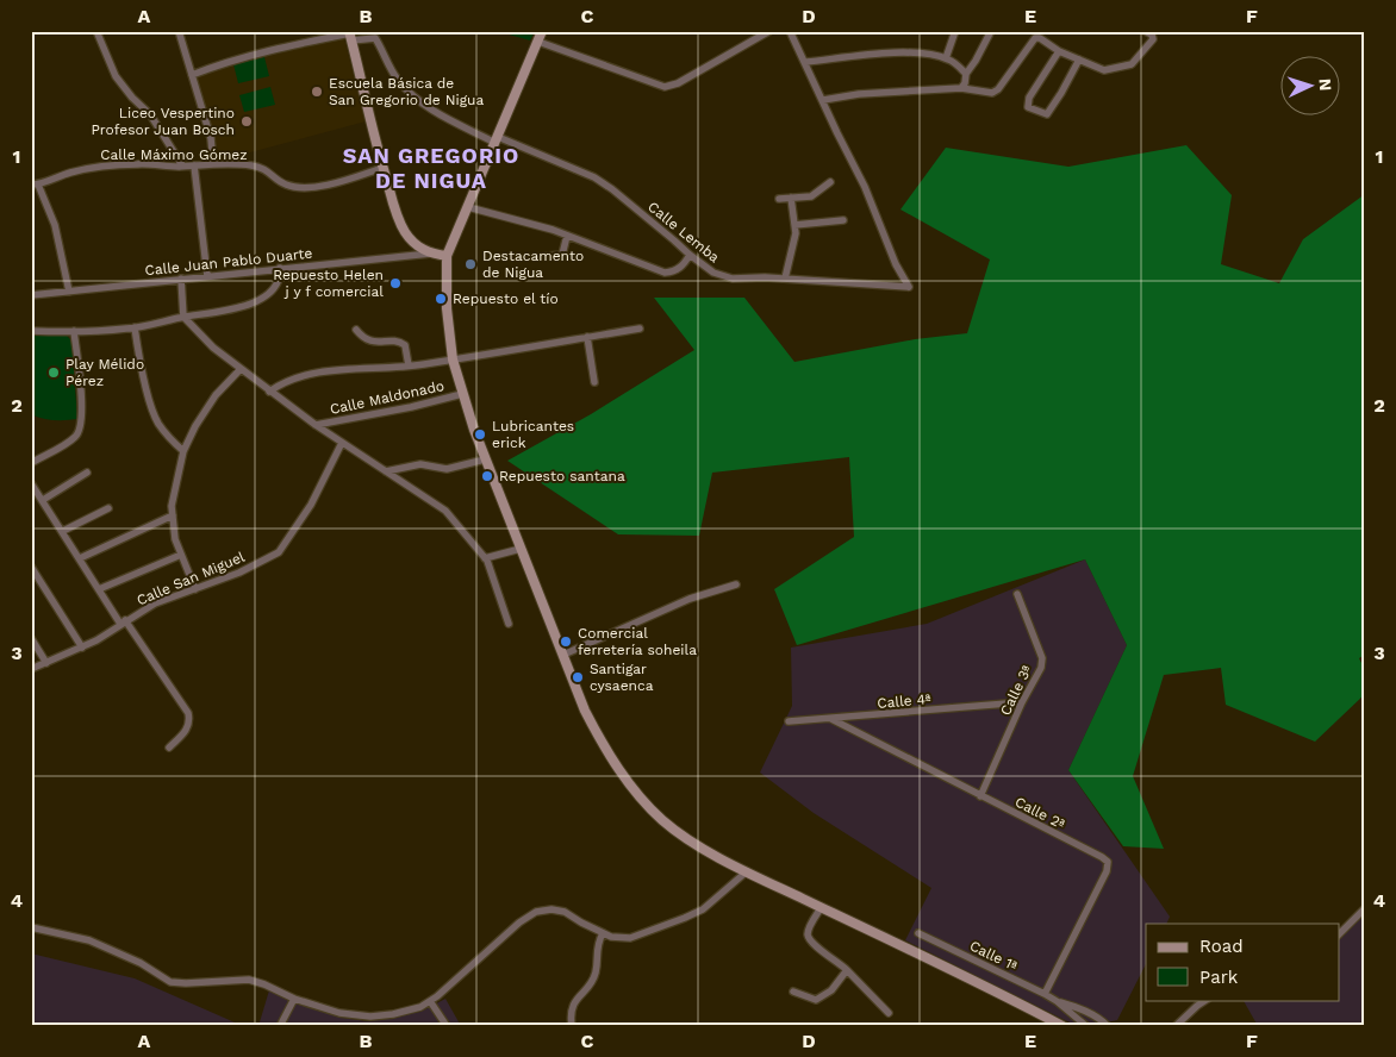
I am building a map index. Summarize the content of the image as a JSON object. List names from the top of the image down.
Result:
{
  "streets": {
    "street": [
      "Calle Máximo Gómez",
      "Calle Lemba",
      "Calle Juan Pablo Duarte",
      "Calle Maldonado",
      "Calle San Miguel",
      "Calle 3ª",
      "Calle 4ª",
      "Calle 2ª",
      "Calle 1ª"
    ]
  },
  "crossings": [
    ["Calle 3ª", "Calle 4ª"],
    ["Calle 3ª", "Calle 2ª"],
    ["Calle 4ª", "Calle 2ª"],
    ["Calle 2ª", "Calle 1ª"]
  ],
  "districts": ["SAN GREGORIO DE NIGUA"],
  "places": [
    "Escuela Básica de San Gregorio de Nigua",
    "Liceo Vespertino Profesor Juan Bosch",
    "Destacamento de Nigua",
    "Repuesto Helen j y f comercial",
    "Repuesto el tío",
    "Play Mélido Pérez",
    "Lubricantes erick",
    "Repuesto santana",
    "Comercial ferretería soheila",
    "Santigar cysaenca"
  ],
  "legend": ["Road", "Park"],
  "north": "right",
  "grid": {
    "columns": [
      "A",
      "B",
      "C",
      "D",
      "E",
      "F"
    ],
    "rows": [
      "1",
      "2",
      "3",
      "4"
    ]
  }
}
